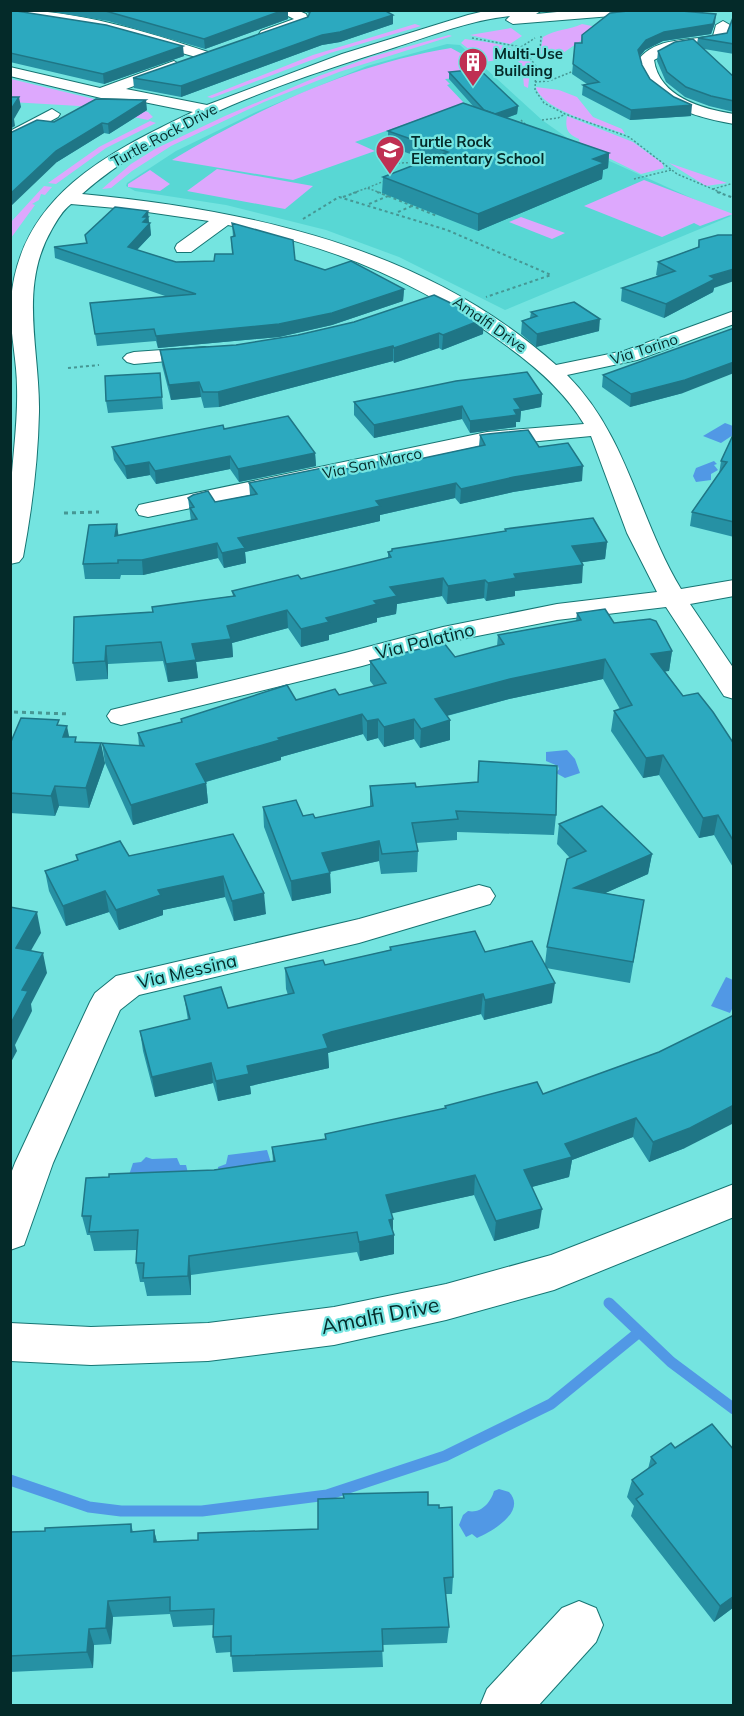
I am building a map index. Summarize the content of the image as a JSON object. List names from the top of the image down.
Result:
{
  "streets": {
    "street": [
      "Turtle Rock Drive",
      "Amalfi Drive",
      "Via Torino",
      "Via San Marco",
      "Via Palatino",
      "Via Messina"
    ]
  },
  "crossings": [
    ["Turtle Rock Drive", "Amalfi Drive"],
    ["Amalfi Drive", "Via Torino"],
    ["Amalfi Drive", "Via San Marco"],
    ["Amalfi Drive", "Via Palatino"]
  ],
  "places": {
    "building": ["Multi-Use Building"],
    "school or university": ["Turtle Rock Elementary School"]
  }
}
